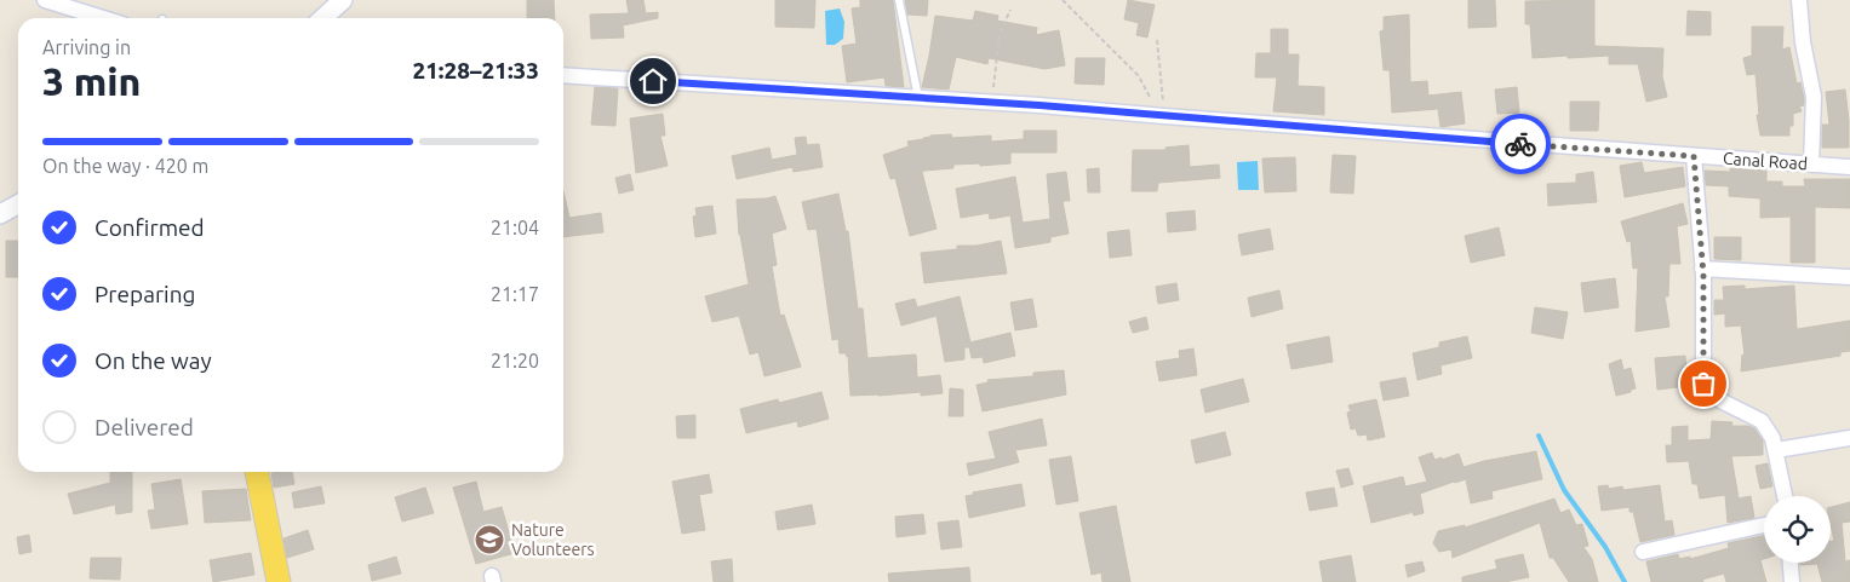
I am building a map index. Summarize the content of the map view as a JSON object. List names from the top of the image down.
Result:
{
  "streets": {
    "street": ["Canal Road"]
  },
  "places": {
    "school or university": ["Nature Volunteers"]
  },
  "page": {
    "heading": ["3 min", "Arriving in", "21:28–21:33"],
    "bar": "On the way · 420 m",
    "list": [
      ["Confirmed", "21:04"],
      ["Preparing", "21:17"],
      ["On the way", "21:20"],
      "Delivered"
    ]
  }
}
